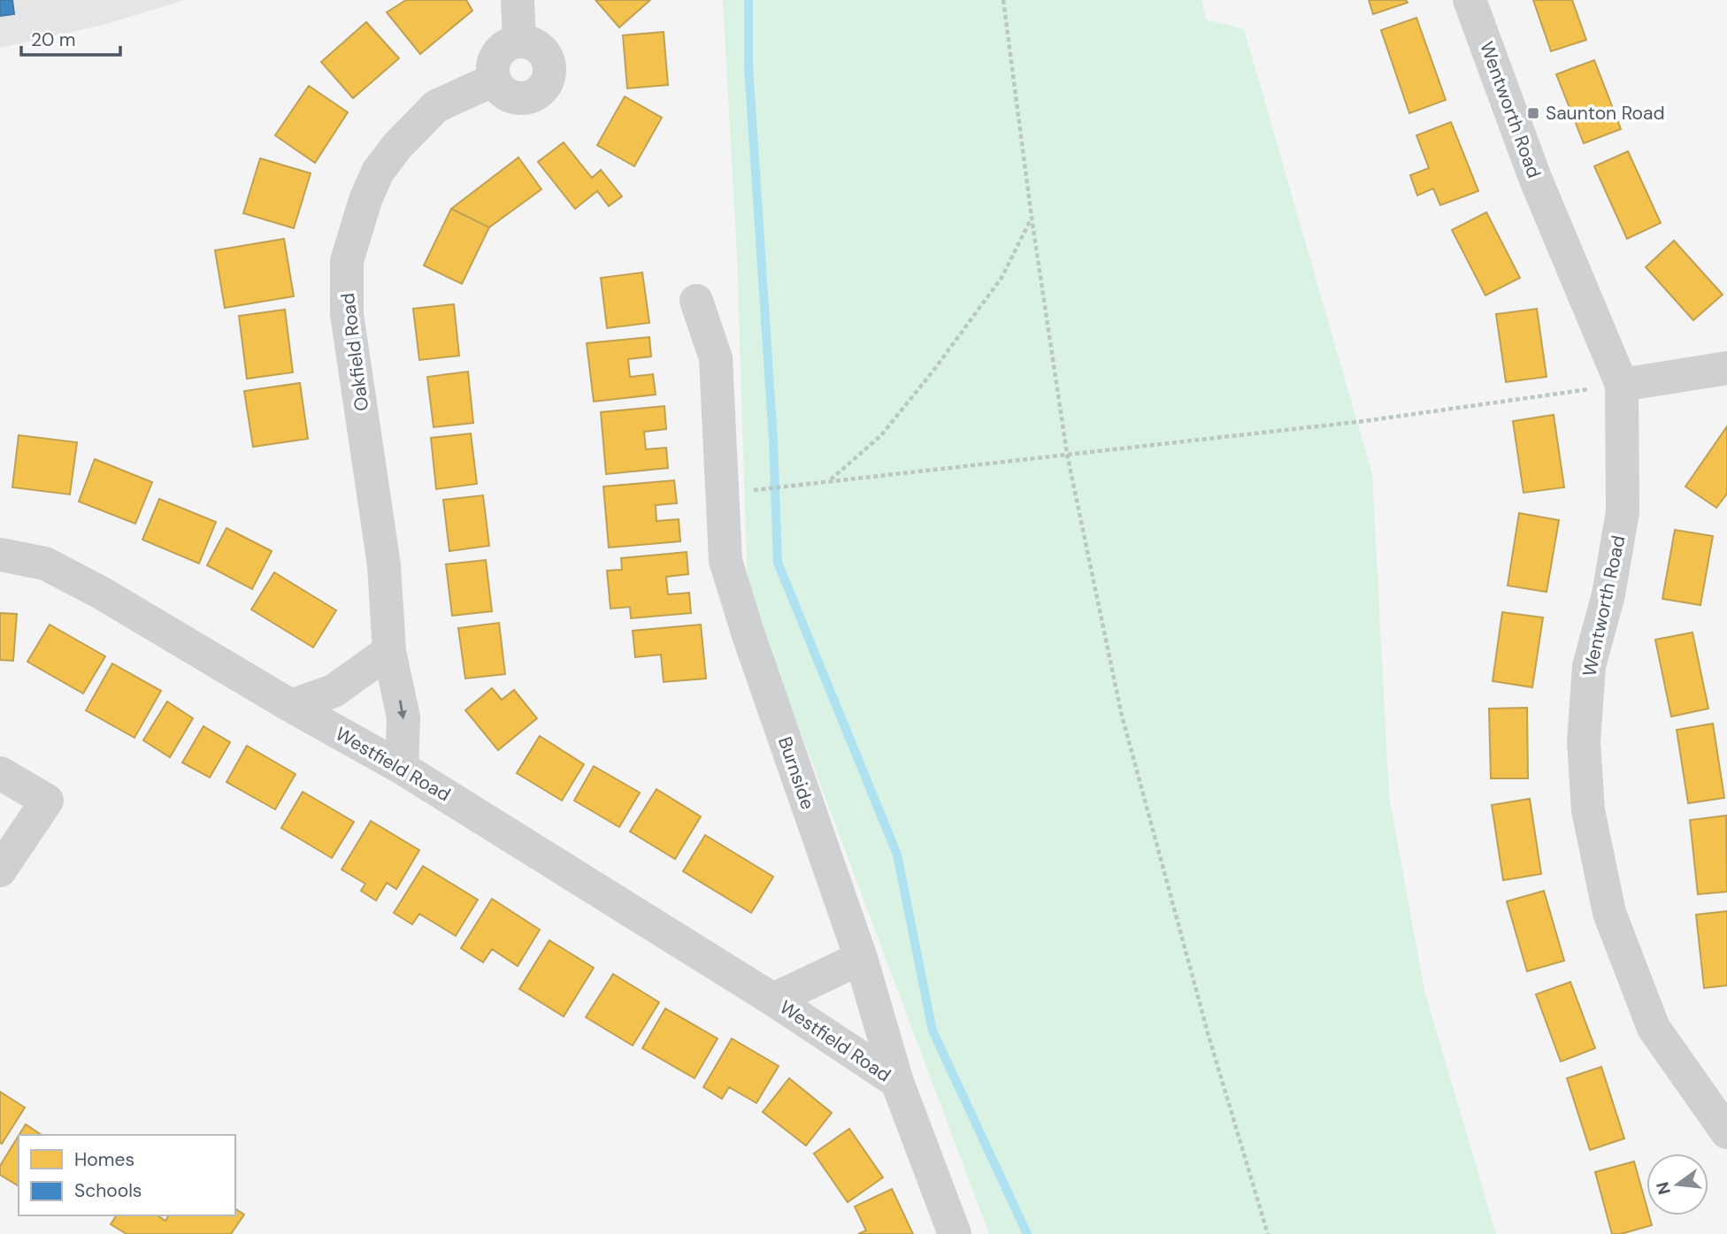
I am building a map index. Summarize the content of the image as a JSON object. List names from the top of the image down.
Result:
{
  "streets": {
    "street": [
      "Wentworth Road",
      "Oakfield Road",
      "Westfield Road",
      "Burnside"
    ]
  },
  "crossings": [
    ["Oakfield Road", "Westfield Road"],
    ["Westfield Road", "Burnside"]
  ],
  "places": {
    "transit": ["Saunton Road"]
  },
  "legend": ["Homes", "Schools"],
  "scale_bar": "20 m",
  "north": "left"
}
